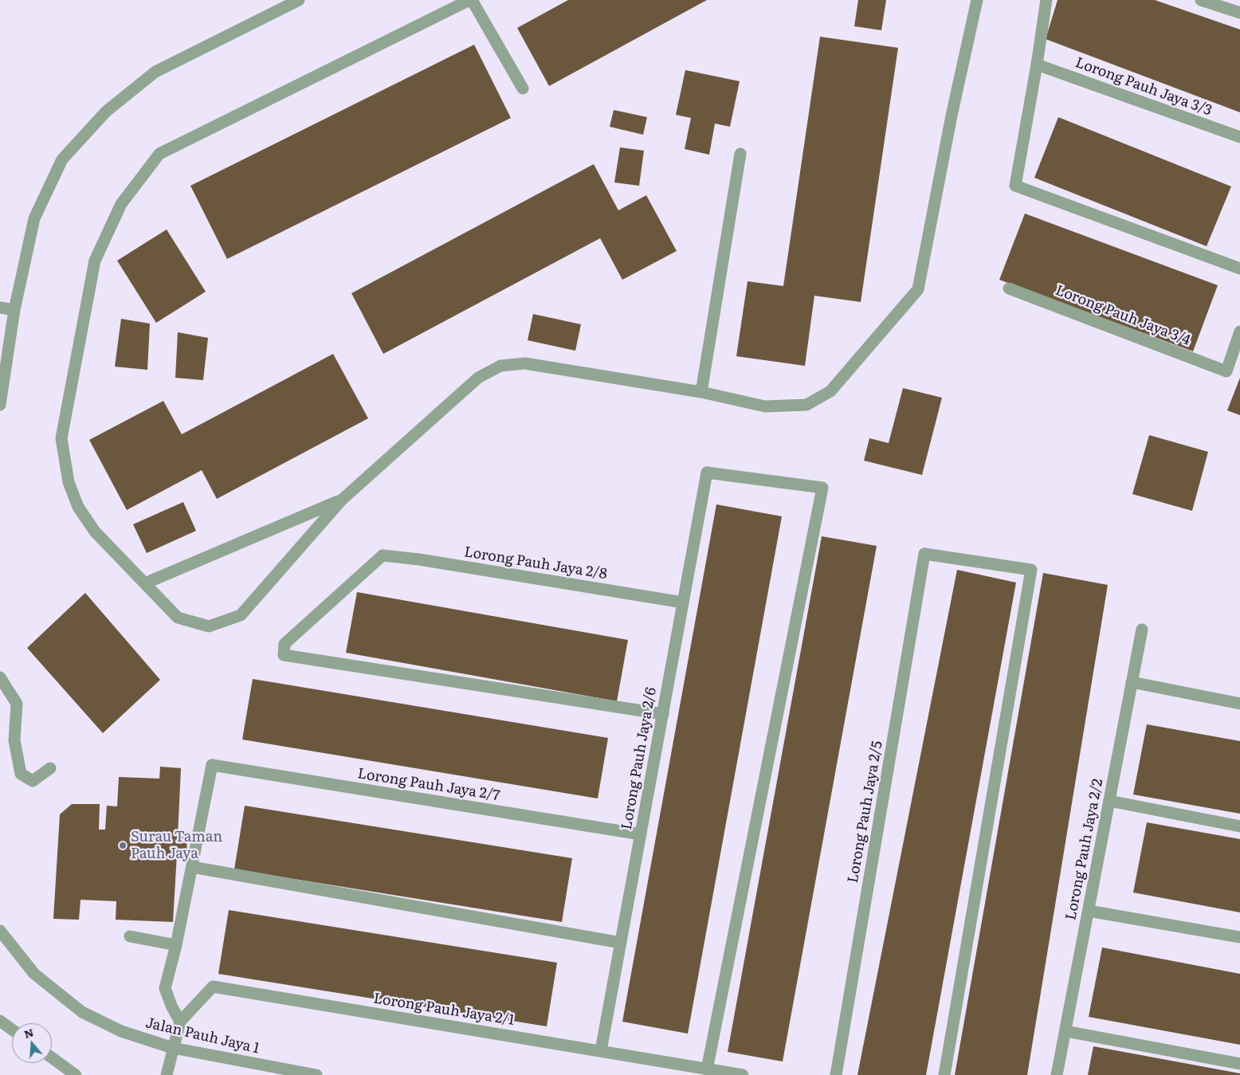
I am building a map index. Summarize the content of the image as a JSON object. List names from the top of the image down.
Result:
{
  "streets": {
    "street": [
      "Lorong Pauh Jaya 3/3",
      "Lorong Pauh Jaya 3/4",
      "Lorong Pauh Jaya 2/8",
      "Lorong Pauh Jaya 2/6",
      "Lorong Pauh Jaya 2/7",
      "Lorong Pauh Jaya 2/5",
      "Lorong Pauh Jaya 2/2",
      "Lorong Pauh Jaya 2/1",
      "Jalan Pauh Jaya 1"
    ]
  },
  "crossings": [
    ["Lorong Pauh Jaya 2/8", "Lorong Pauh Jaya 2/6"],
    ["Lorong Pauh Jaya 2/6", "Lorong Pauh Jaya 2/7"],
    ["Lorong Pauh Jaya 2/6", "Lorong Pauh Jaya 2/1"],
    ["Lorong Pauh Jaya 2/1", "Jalan Pauh Jaya 1"]
  ],
  "places": ["Surau Taman Pauh Jaya"],
  "north": "top"
}
